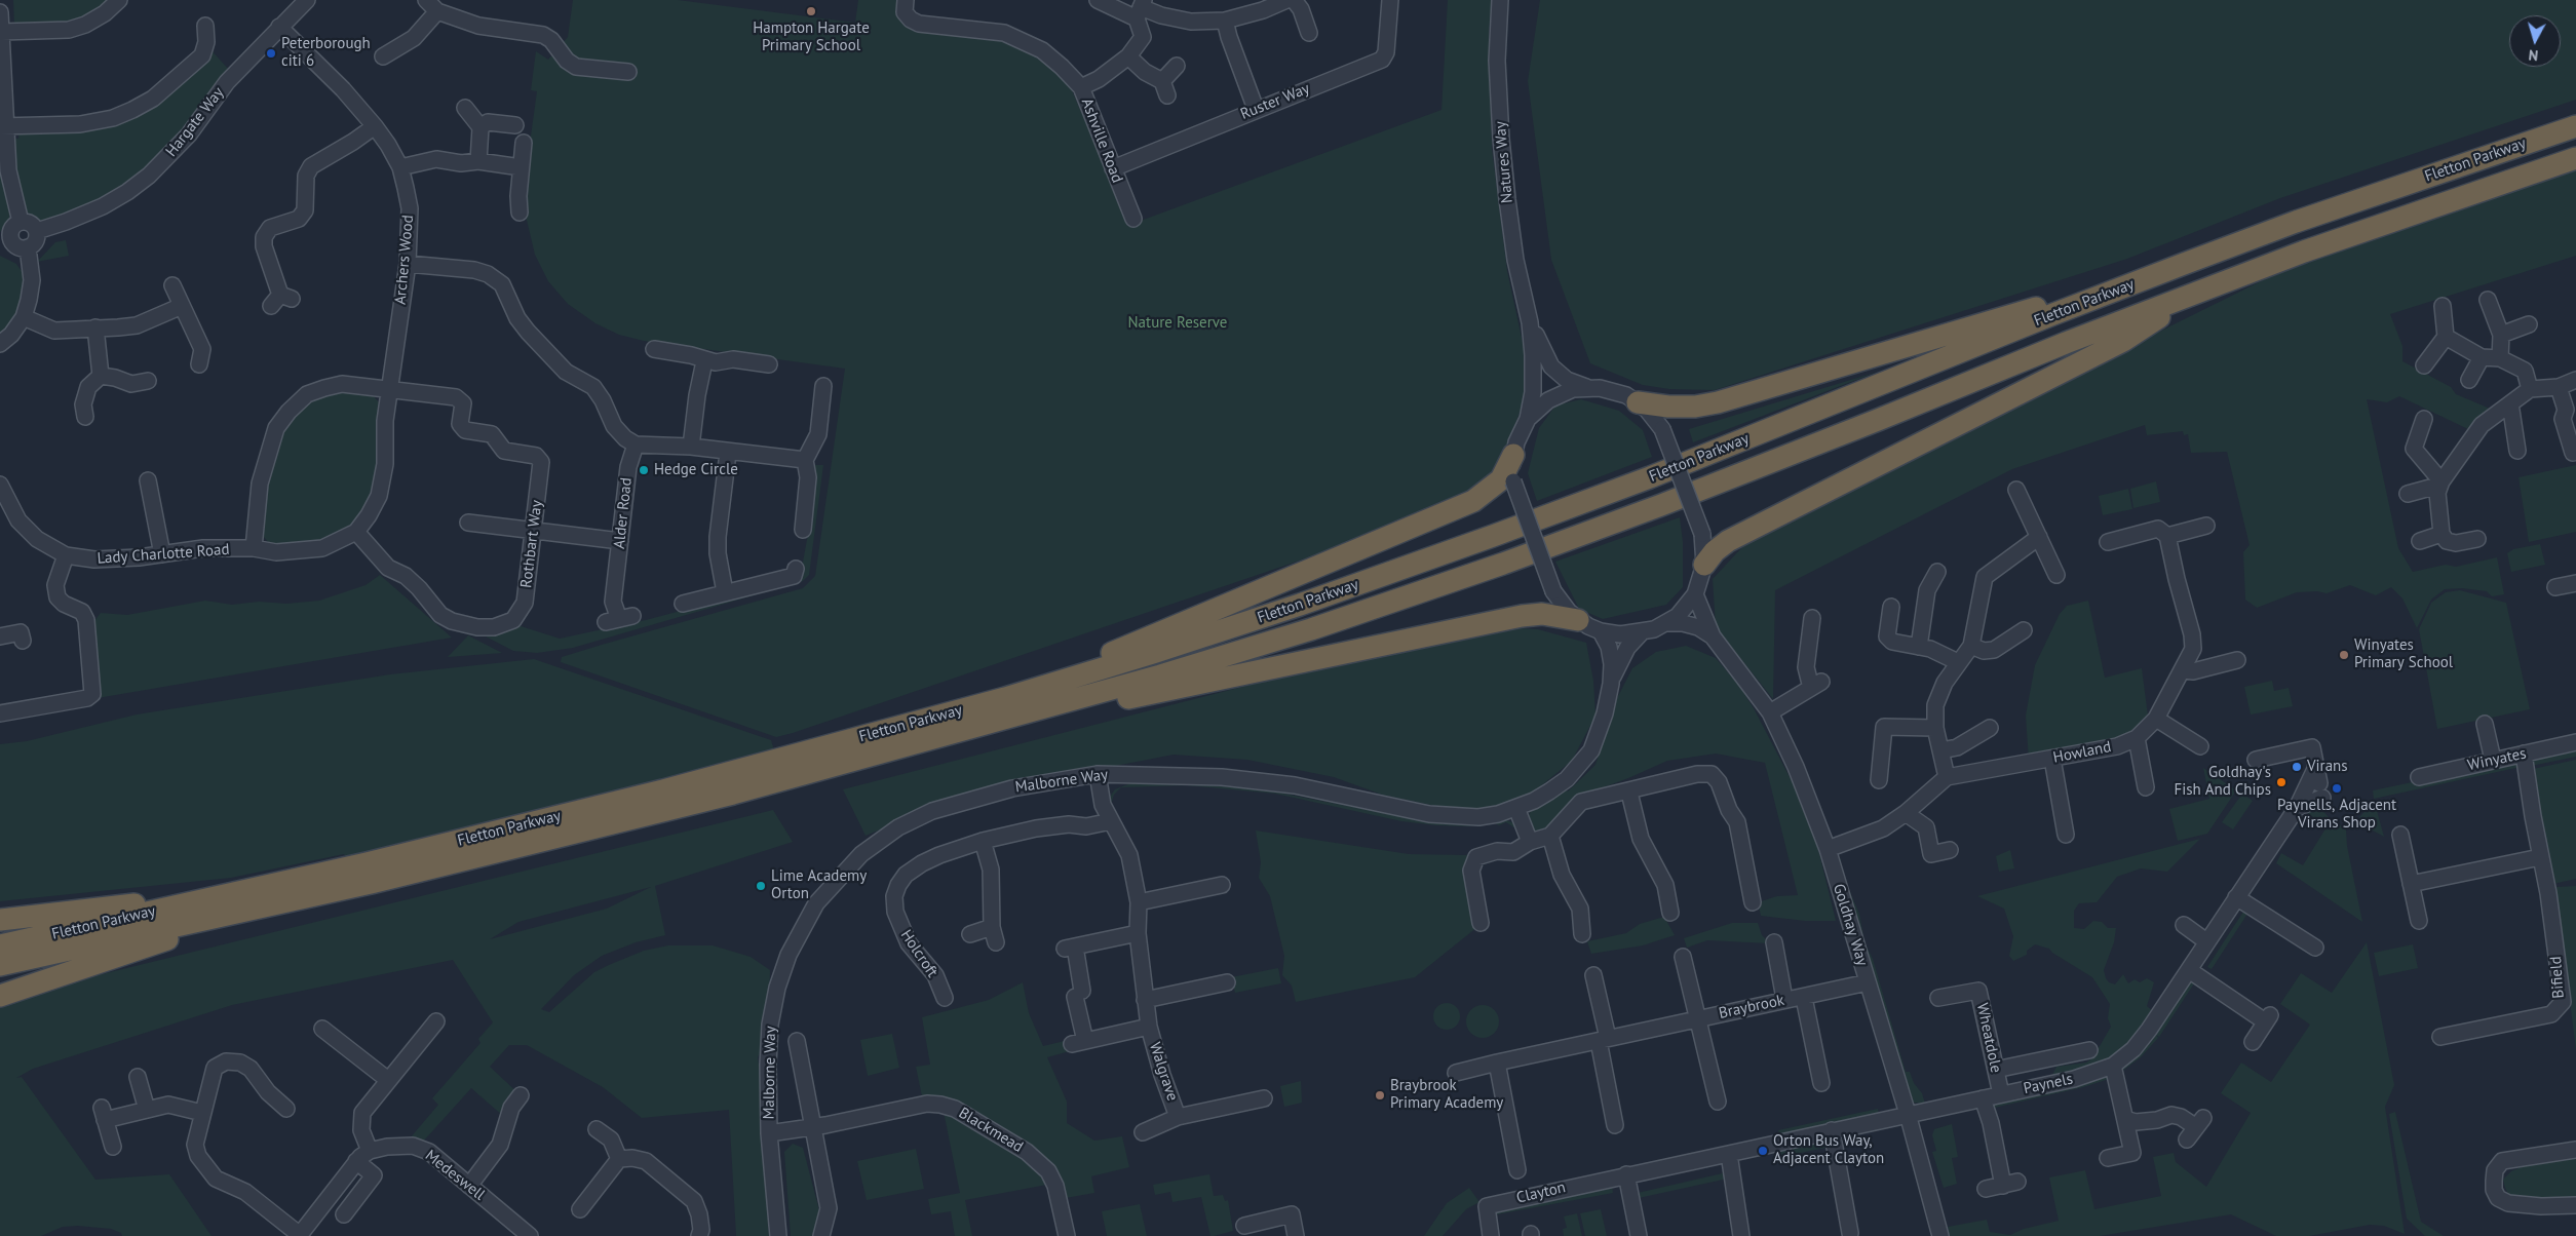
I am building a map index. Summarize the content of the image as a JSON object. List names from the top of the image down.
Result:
{
  "streets": {
    "highway": ["Fletton Parkway"],
    "street": [
      "Ruster Way",
      "Hargate Way",
      "Ashville Road",
      "Natures Way",
      "Archers Wood",
      "Alder Road",
      "Rothbart Way",
      "Lady Charlotte Road",
      "Howland",
      "Winyates",
      "Malborne Way",
      "Goldhay Way",
      "Holcroft",
      "Bifield",
      "Braybrook",
      "Wheatdole",
      "Walgrave",
      "Paynels",
      "Blackmead",
      "Medeswell",
      "Clayton"
    ]
  },
  "crossings": [
    ["Ruster Way", "Ashville Road"],
    ["Hargate Way", "Archers Wood"],
    ["Archers Wood", "Rothbart Way"],
    ["Archers Wood", "Lady Charlotte Road"],
    ["Rothbart Way", "Lady Charlotte Road"],
    ["Winyates", "Bifield"],
    ["Malborne Way", "Walgrave"],
    ["Malborne Way", "Blackmead"],
    ["Goldhay Way", "Braybrook"],
    ["Goldhay Way", "Paynels"],
    ["Goldhay Way", "Clayton"],
    ["Holcroft", "Walgrave"],
    ["Wheatdole", "Paynels"],
    ["Paynels", "Clayton"]
  ],
  "parks": ["Nature Reserve"],
  "places": [
    "Hampton Hargate Primary School",
    "Peterborough citi 6",
    "Hedge Circle",
    "Winyates Primary School",
    "Virans",
    "Goldhay's Fish And Chips",
    "Paynells, Adjacent Virans Shop",
    "Lime Academy Orton",
    "Braybrook Primary Academy",
    "Orton Bus Way, Adjacent Clayton"
  ],
  "north": "bottom"
}
